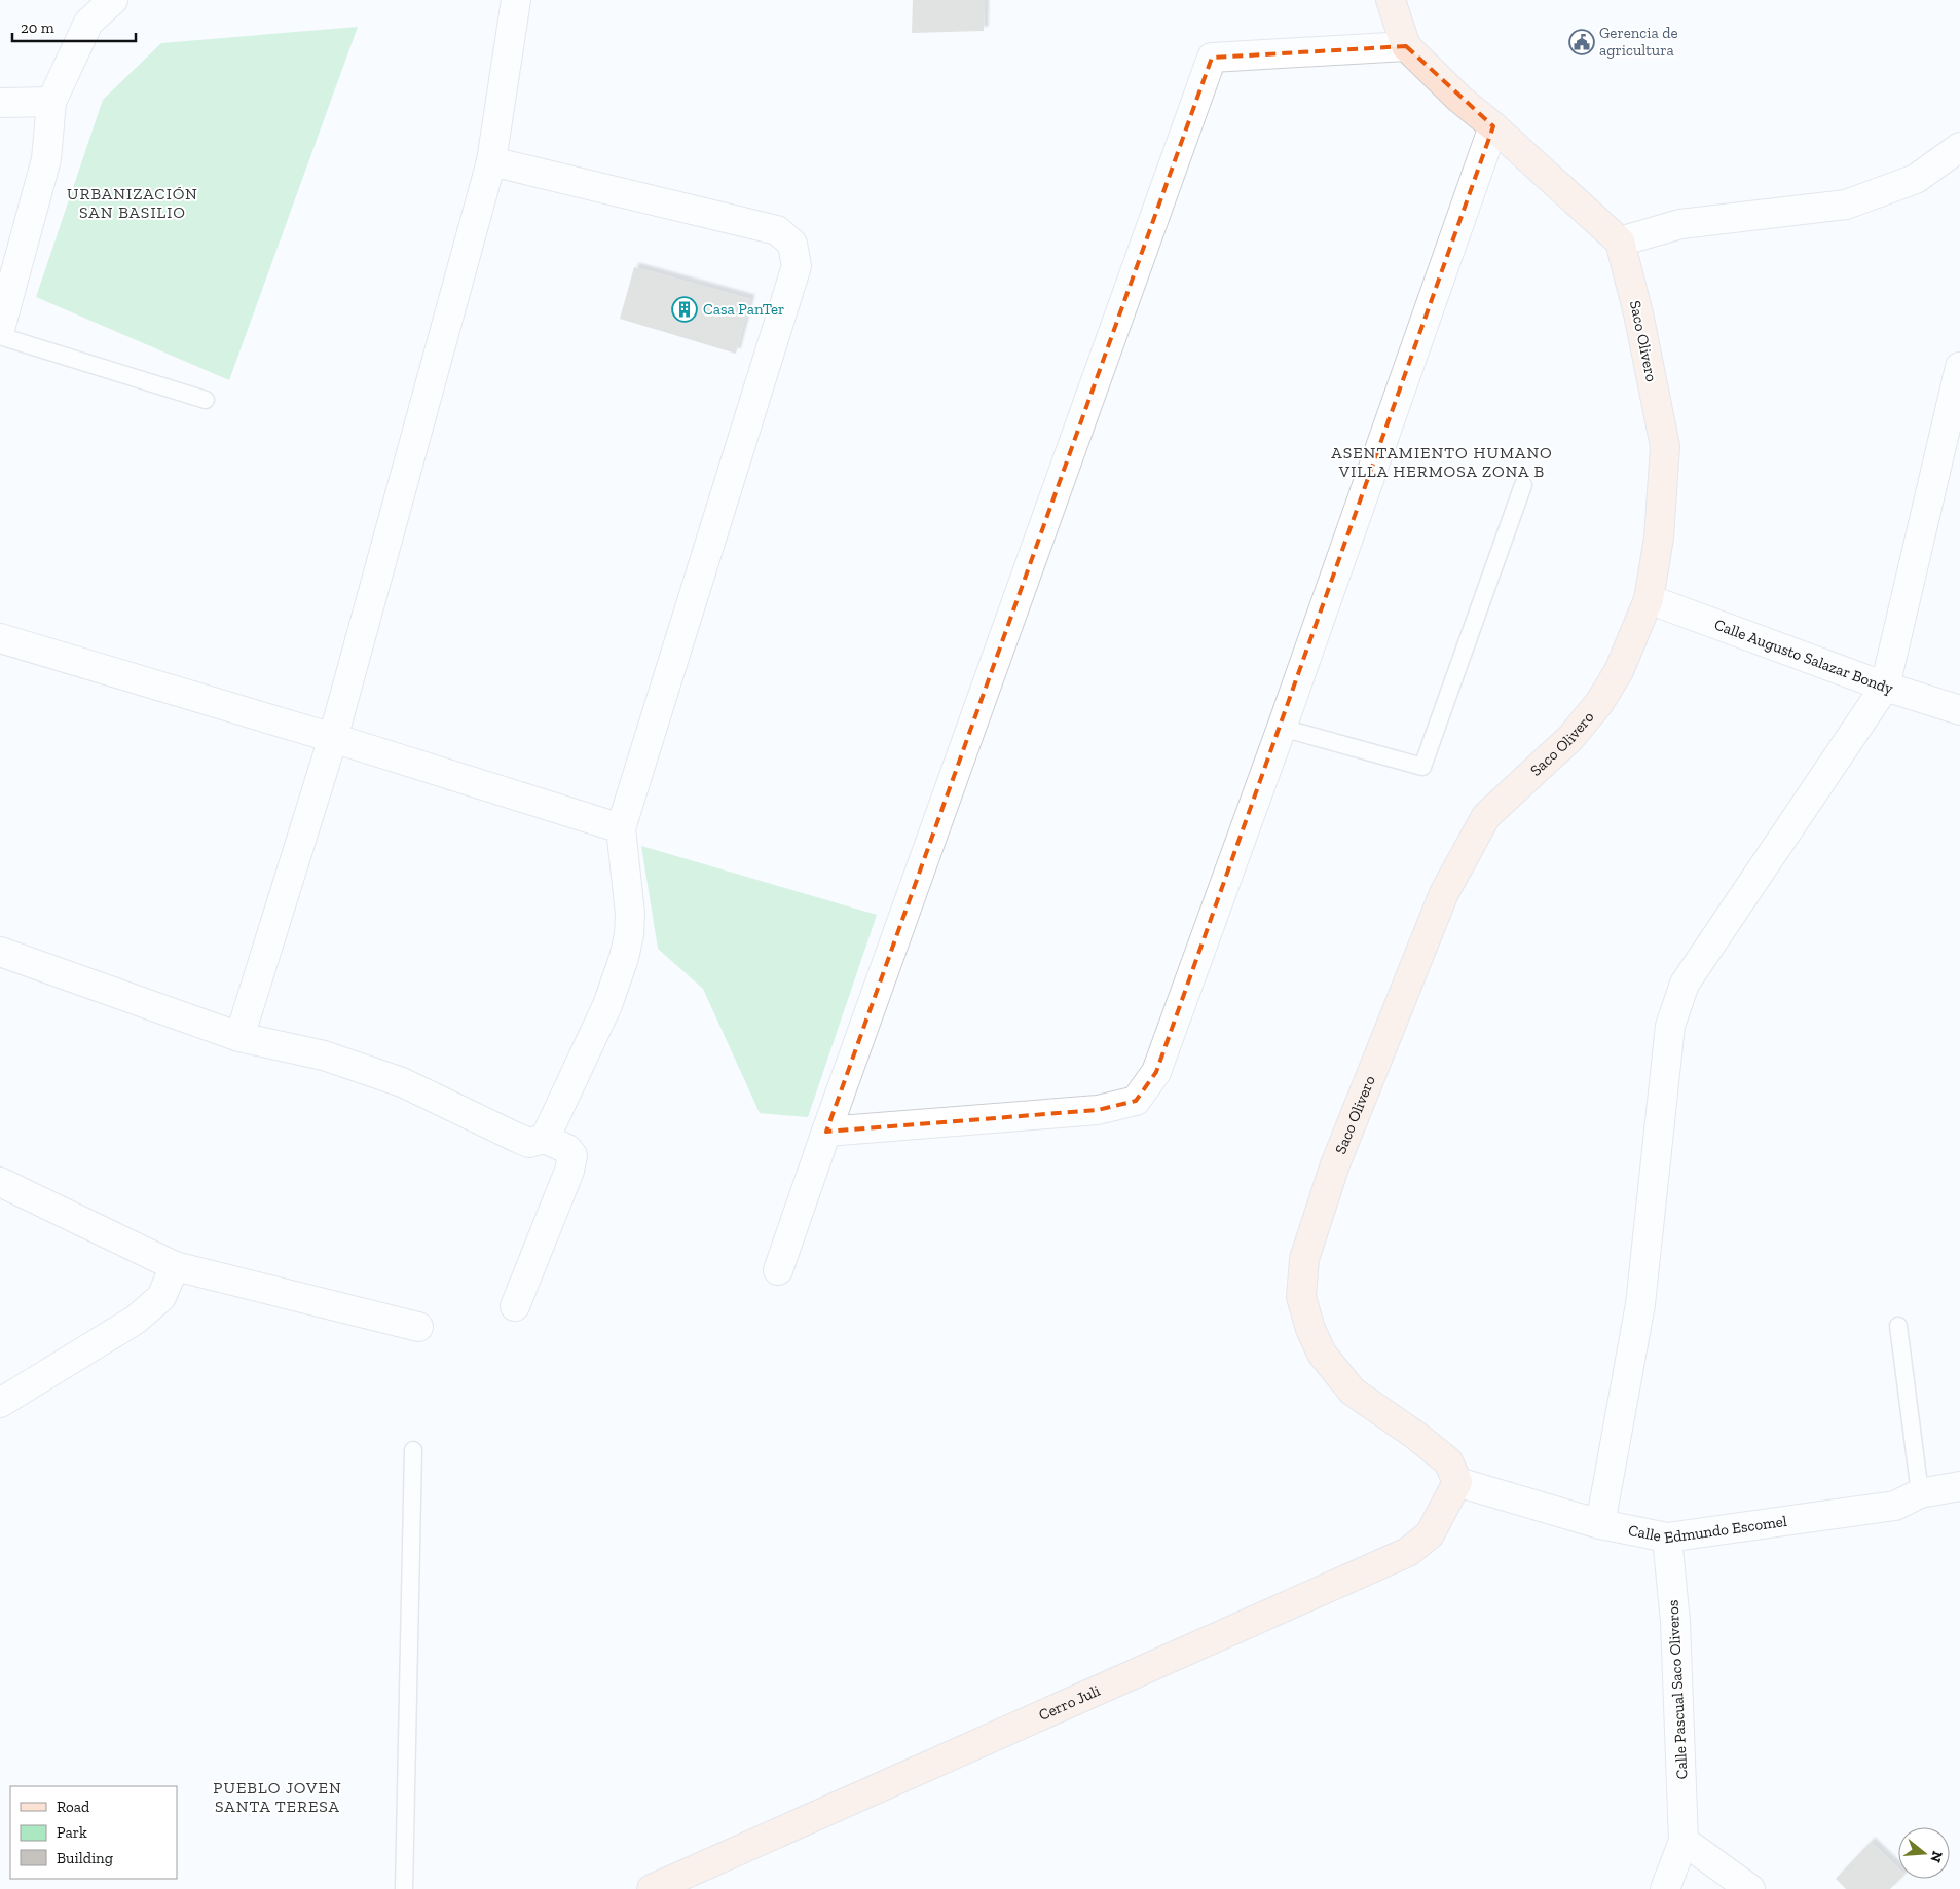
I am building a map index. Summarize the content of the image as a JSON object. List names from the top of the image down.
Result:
{
  "streets": {
    "street": [
      "Saco Olivero",
      "Calle Augusto Salazar Bondy",
      "Calle Edmundo Escomel",
      "Calle Pascual Saco Oliveros",
      "Cerro Juli"
    ]
  },
  "crossings": [
    ["Saco Olivero", "Calle Augusto Salazar Bondy"],
    ["Saco Olivero", "Calle Edmundo Escomel"],
    ["Saco Olivero", "Cerro Juli"],
    ["Calle Edmundo Escomel", "Calle Pascual Saco Oliveros"],
    ["Calle Edmundo Escomel", "Cerro Juli"]
  ],
  "districts": ["URBANIZACIÓN SAN BASILIO", "ASENTAMIENTO HUMANO VILLA HERMOSA ZONA B", "PUEBLO JOVEN SANTA TERESA"],
  "places": {
    "public building": ["Gerencia de agricultura"],
    "building": ["Casa PanTer"]
  },
  "legend": ["Road", "Park", "Building"],
  "scale_bar": "20 m",
  "north": "right"
}
